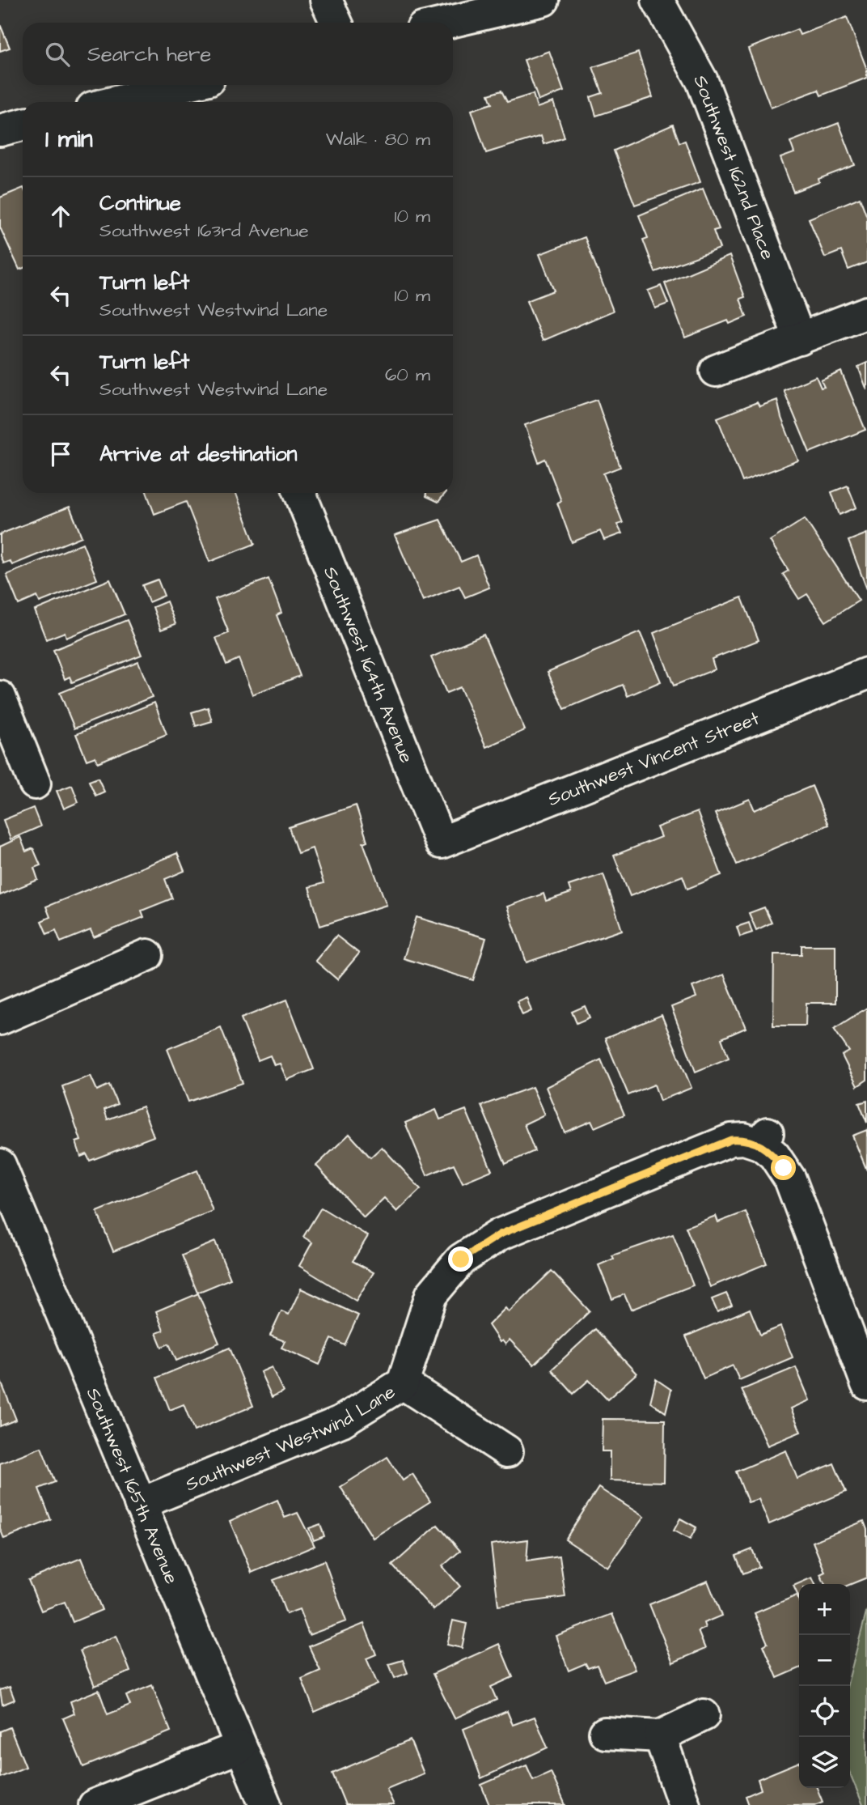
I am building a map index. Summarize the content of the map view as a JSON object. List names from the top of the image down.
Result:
{
  "streets": {
    "street": [
      "Southwest 162nd Place",
      "Southwest 164th Avenue",
      "Southwest Vincent Street",
      "Southwest Westwind Lane",
      "Southwest 165th Avenue"
    ]
  },
  "crossings": [
    ["Southwest 164th Avenue", "Southwest Vincent Street"],
    ["Southwest Westwind Lane", "Southwest 165th Avenue"]
  ],
  "page": {
    "search": "Search here",
    "heading": ["1 min", "Walk · 80 m"],
    "list": [
      ["Continue", "Southwest 163rd Avenue", "10 m"],
      ["Turn left", "Southwest Westwind Lane", "10 m"],
      ["Turn left", "Southwest Westwind Lane", "60 m"],
      "Arrive at destination"
    ],
    "map_buttons": ["+", "−"]
  }
}
